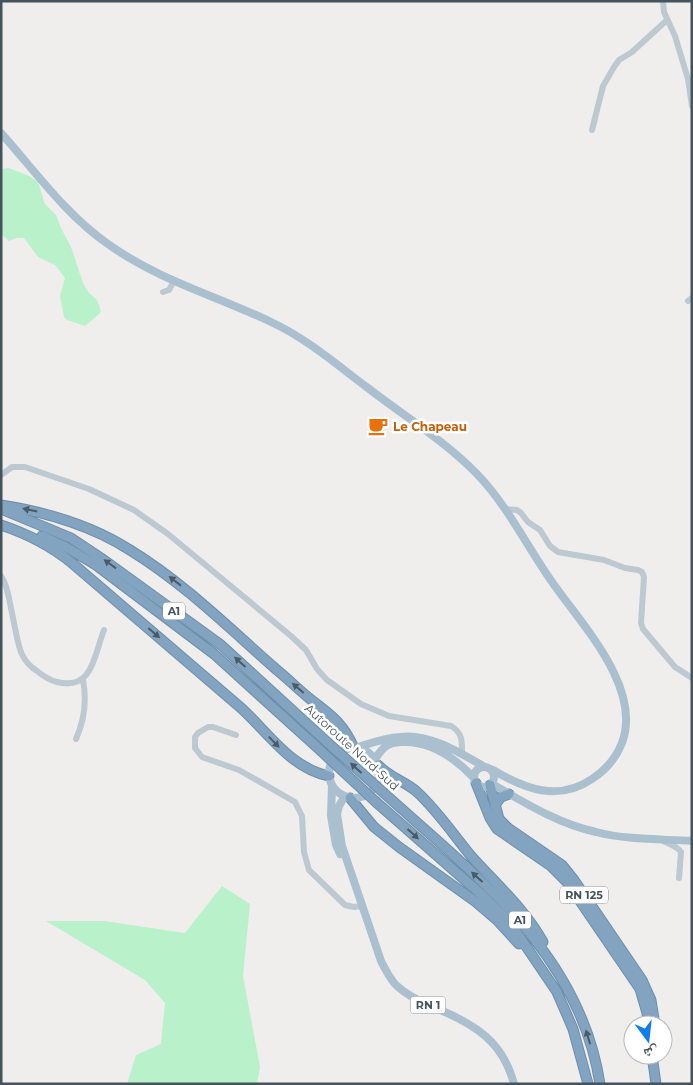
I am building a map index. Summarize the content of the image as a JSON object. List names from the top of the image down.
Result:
{
  "streets": {
    "highway": ["A1", "Autoroute Nord-Sud", "RN 125"],
    "main road": ["RN 1"]
  },
  "places": {
    "cafe": ["Le Chapeau"]
  },
  "north": "bottom"
}
